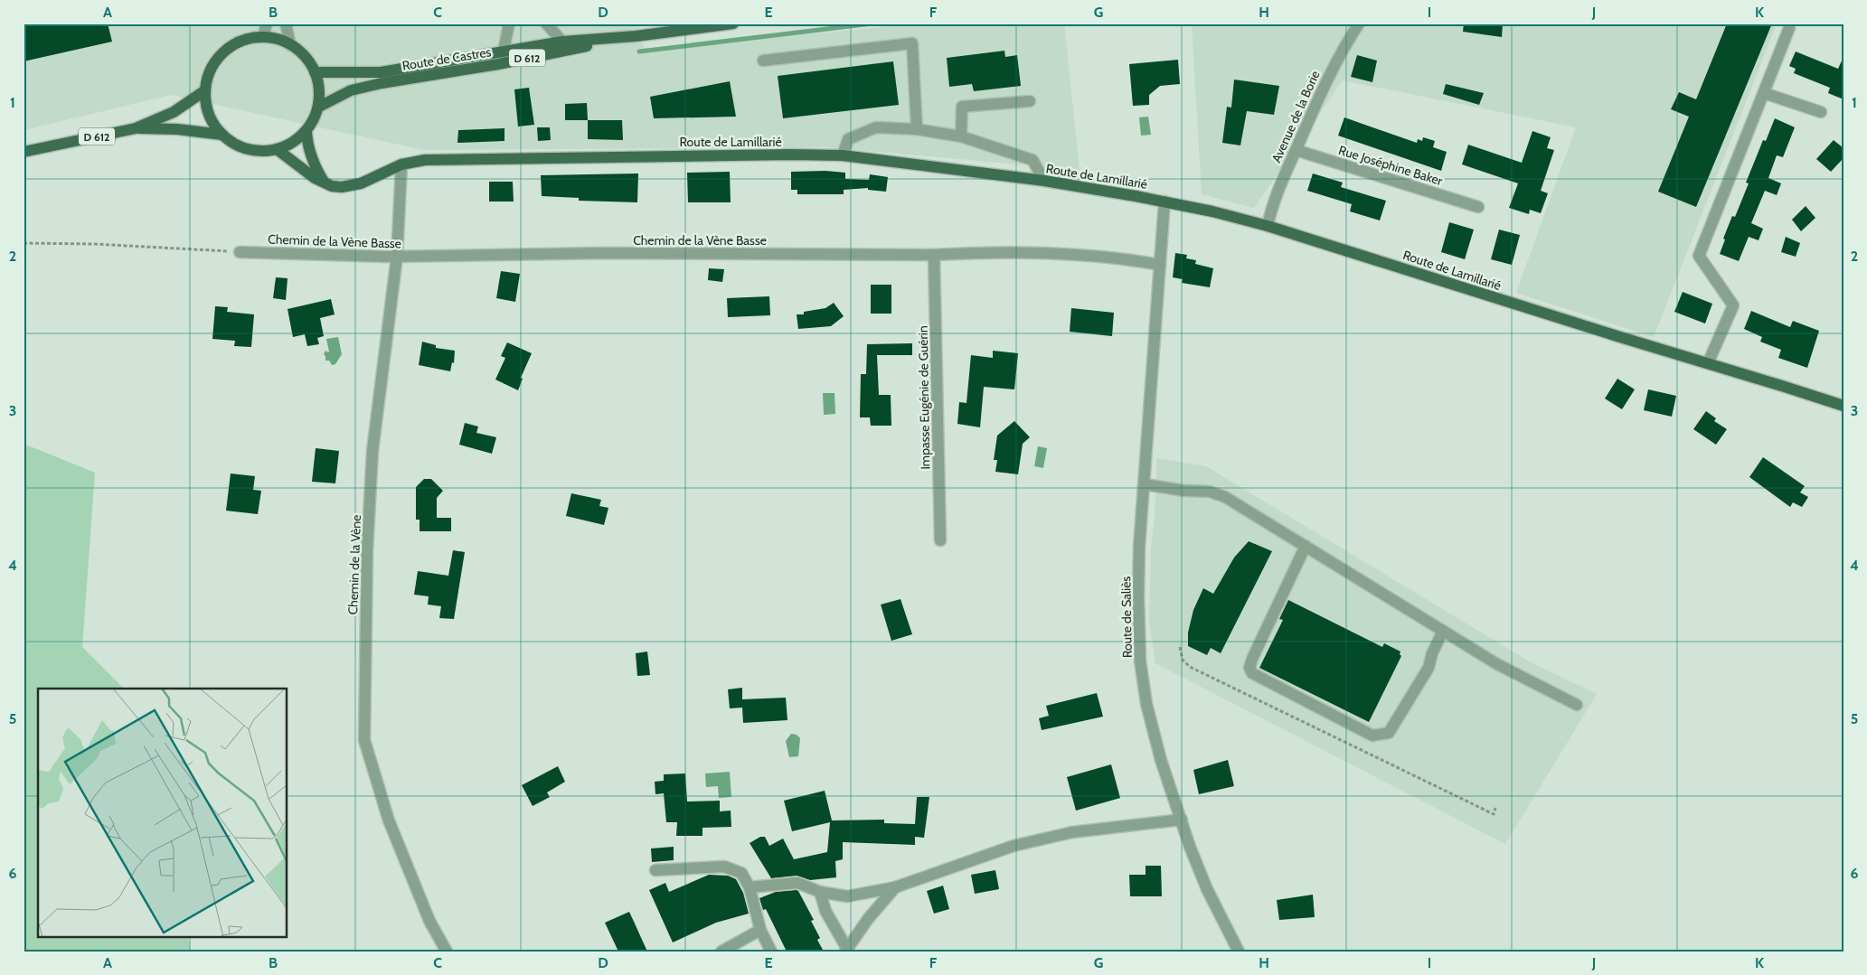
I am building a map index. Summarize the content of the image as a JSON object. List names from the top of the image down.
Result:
{
  "streets": {
    "main road": ["D 612", "Route de Castres", "Route de Lamillarié"],
    "street": [
      "Avenue de la Borie",
      "Rue Joséphine Baker",
      "Chemin de la Vène Basse",
      "Impasse Eugénie de Guérin",
      "Chemin de la Vène",
      "Route de Saliès"
    ]
  },
  "crossings": [
    ["D 612", "Route de Castres"],
    ["D 612", "Route de Lamillarié"],
    ["Route de Castres", "Route de Lamillarié"],
    ["Avenue de la Borie", "Route de Lamillarié"],
    ["Avenue de la Borie", "Rue Joséphine Baker"],
    ["Route de Lamillarié", "Chemin de la Vène"],
    ["Route de Lamillarié", "Route de Saliès"],
    ["Chemin de la Vène Basse", "Impasse Eugénie de Guérin"],
    ["Chemin de la Vène Basse", "Chemin de la Vène"],
    ["Chemin de la Vène Basse", "Route de Saliès"]
  ],
  "grid": {
    "columns": [
      "A",
      "B",
      "C",
      "D",
      "E",
      "F",
      "G",
      "H",
      "I",
      "J",
      "K"
    ],
    "rows": [
      "1",
      "2",
      "3",
      "4",
      "5",
      "6"
    ]
  }
}
